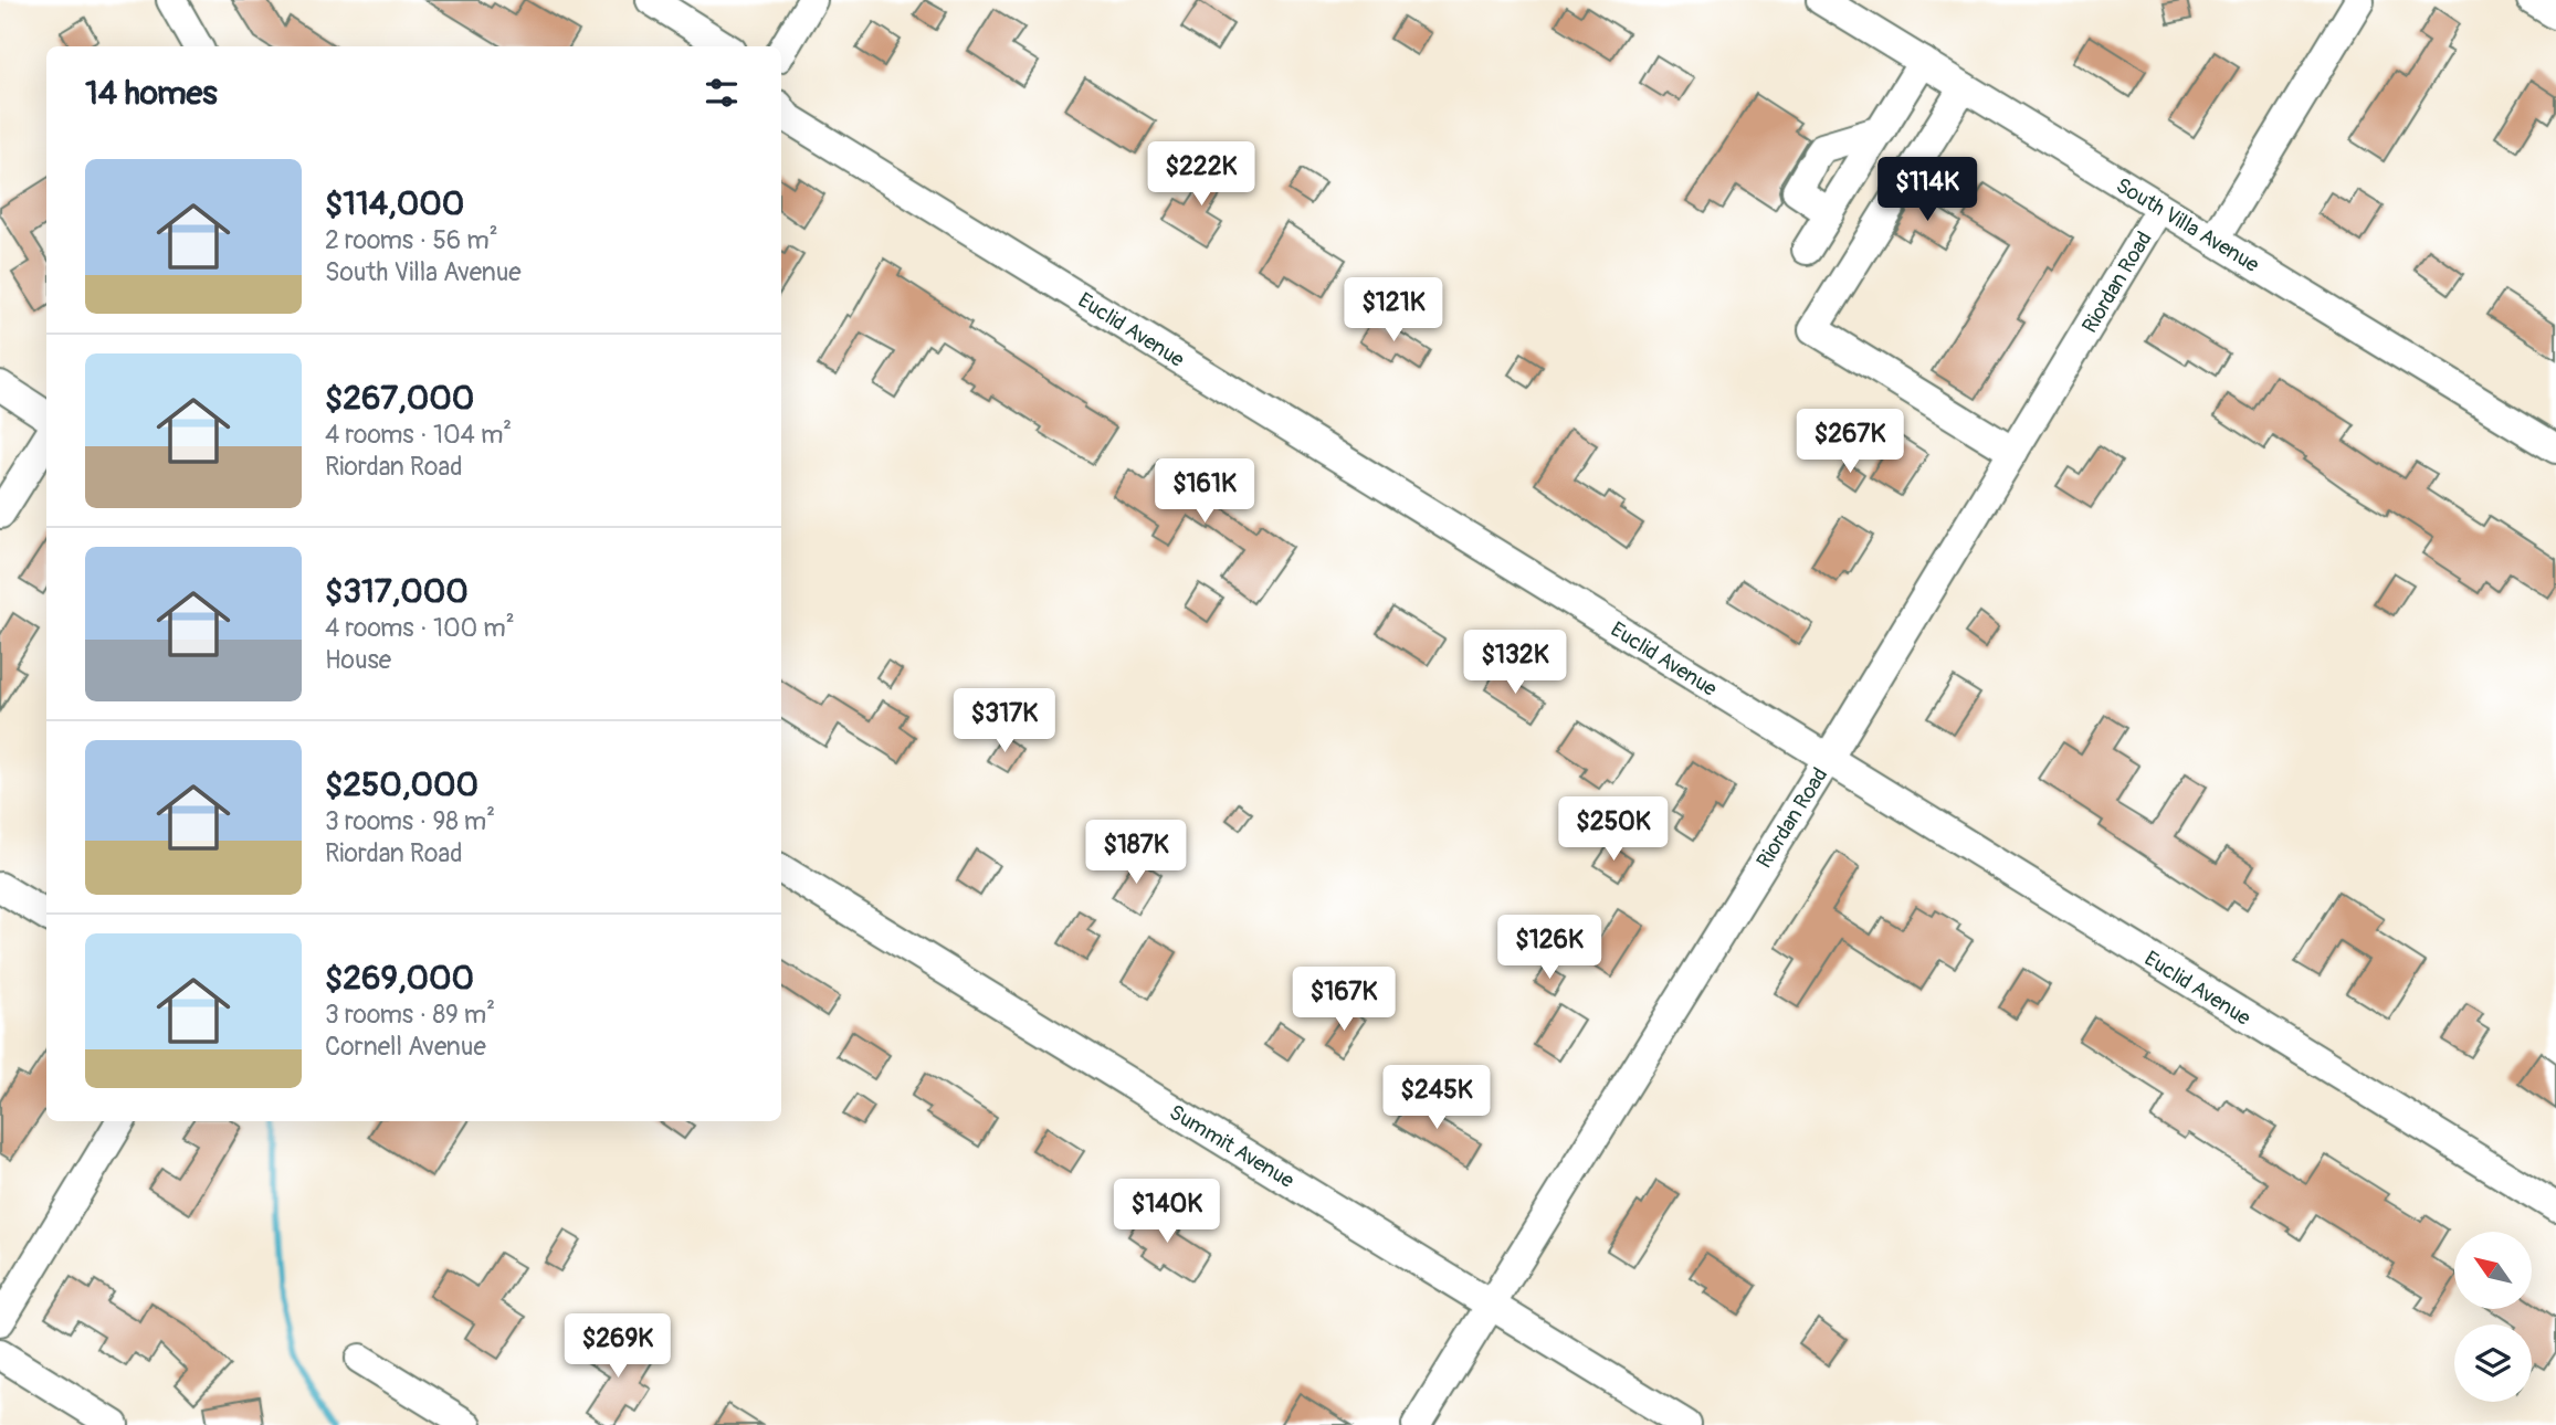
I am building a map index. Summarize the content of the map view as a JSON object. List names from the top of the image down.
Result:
{
  "streets": {
    "street": [
      "South Villa Avenue",
      "Riordan Road",
      "Euclid Avenue",
      "Summit Avenue"
    ]
  },
  "crossings": [
    ["South Villa Avenue", "Riordan Road"],
    ["Riordan Road", "Euclid Avenue"],
    ["Riordan Road", "Summit Avenue"]
  ],
  "north": "top left",
  "page": {
    "heading": "14 homes",
    "list": [
      {
        "name": "$114,000",
        "note": "2 rooms · 56 m² · South Villa Avenue"
      },
      {
        "name": "$267,000",
        "note": "4 rooms · 104 m² · Riordan Road"
      },
      {
        "name": "$317,000",
        "note": "4 rooms · 100 m² · House"
      },
      {
        "name": "$250,000",
        "note": "3 rooms · 98 m² · Riordan Road"
      },
      {
        "name": "$269,000",
        "note": "3 rooms · 89 m² · Cornell Avenue"
      }
    ],
    "price": [
      "$222K",
      "$114K",
      "$121K",
      "$267K",
      "$161K",
      "$132K",
      "$317K",
      "$250K",
      "$187K",
      "$126K",
      "$167K",
      "$245K",
      "$140K",
      "$269K"
    ]
  }
}
